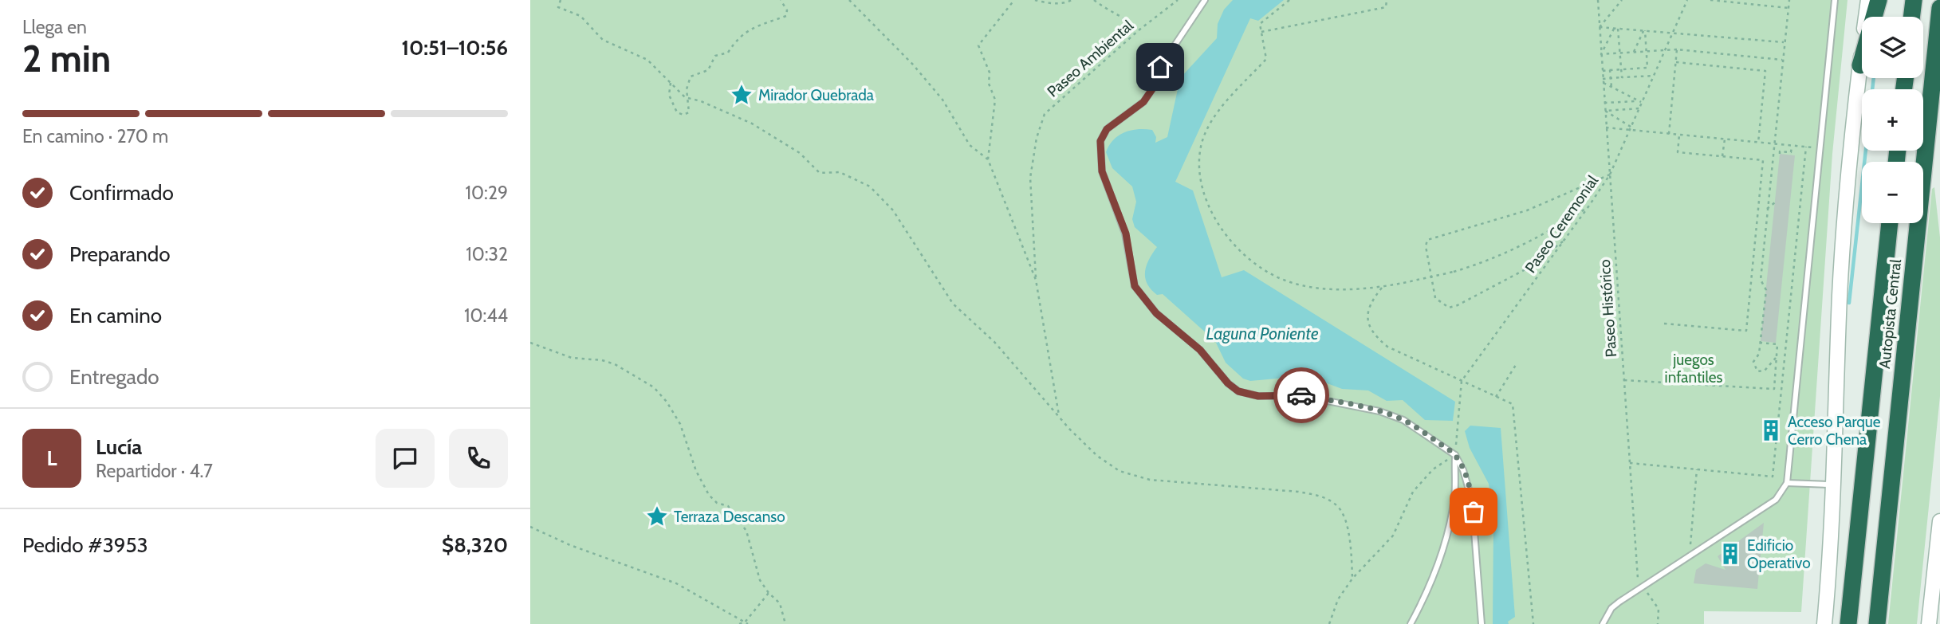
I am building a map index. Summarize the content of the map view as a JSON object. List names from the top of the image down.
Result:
{
  "streets": {
    "highway": ["Autopista Central"],
    "path": ["Paseo Ambiental", "Paseo Ceremonial", "Paseo Histórico"]
  },
  "crossings": [
    ["Paseo Ceremonial", "Paseo Histórico"]
  ],
  "water": ["Laguna Poniente"],
  "parks": ["juegos infantiles"],
  "places": {
    "place": ["Mirador Quebrada", "Terraza Descanso"],
    "building": ["Acceso Parque Cerro Chena", "Edificio Operativo"]
  },
  "page": {
    "heading": ["2 min", "Llega en", "10:51–10:56"],
    "panel": [
      "Lucía",
      "Repartidor · 4.7",
      "Pedido #3953",
      "$8,320"
    ],
    "map_buttons": ["+", "−"],
    "bar": "En camino · 270 m",
    "list": [
      ["Confirmado", "10:29"],
      ["Preparando", "10:32"],
      ["En camino", "10:44"],
      "Entregado"
    ],
    "round": "L"
  }
}
